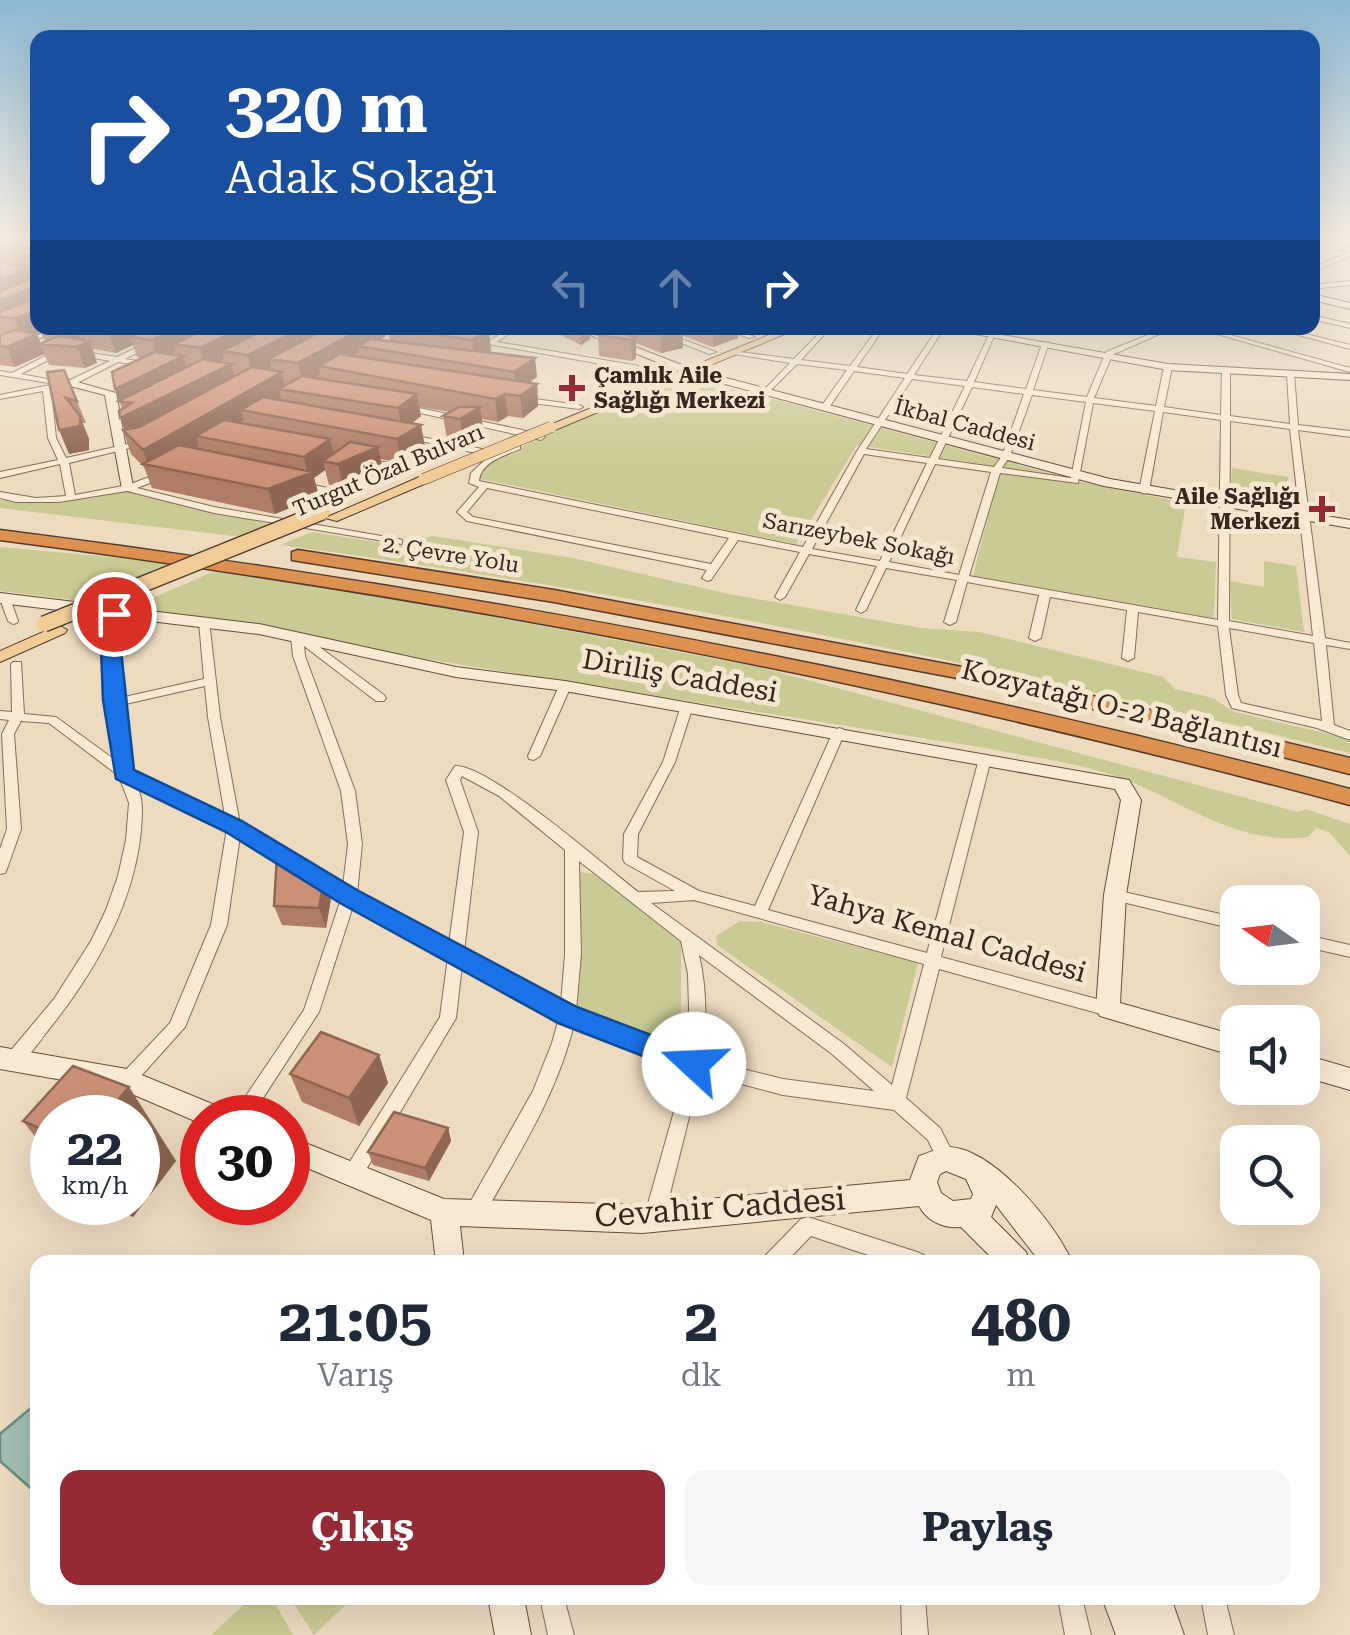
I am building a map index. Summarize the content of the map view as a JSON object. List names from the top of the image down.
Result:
{
  "streets": {
    "highway": ["2. Çevre Yolu", "Kozyatağı O-2 Bağlantısı"],
    "main road": ["Turgut Özal Bulvarı"],
    "street": [
      "İkbal Caddesi",
      "Sarızeybek Sokağı",
      "Diriliş Caddesi",
      "Yahya Kemal Caddesi",
      "Cevahir Caddesi"
    ]
  },
  "crossings": [
    ["İkbal Caddesi", "Turgut Özal Bulvarı"],
    ["2. Çevre Yolu", "Kozyatağı O-2 Bağlantısı"],
    ["Diriliş Caddesi", "Yahya Kemal Caddesi"]
  ],
  "places": {
    "health": ["Çamlık Aile Sağlığı Merkezi", "Aile Sağlığı Merkezi"]
  },
  "north": "left",
  "page": {
    "turn": ["320 m", "Adak Sokağı"],
    "speed": "22 km/h",
    "limit": "30",
    "eta": [
      "21:05",
      "Varış",
      "2",
      "dk",
      "480",
      "m"
    ],
    "buttons": ["Çıkış", "Paylaş"]
  }
}
